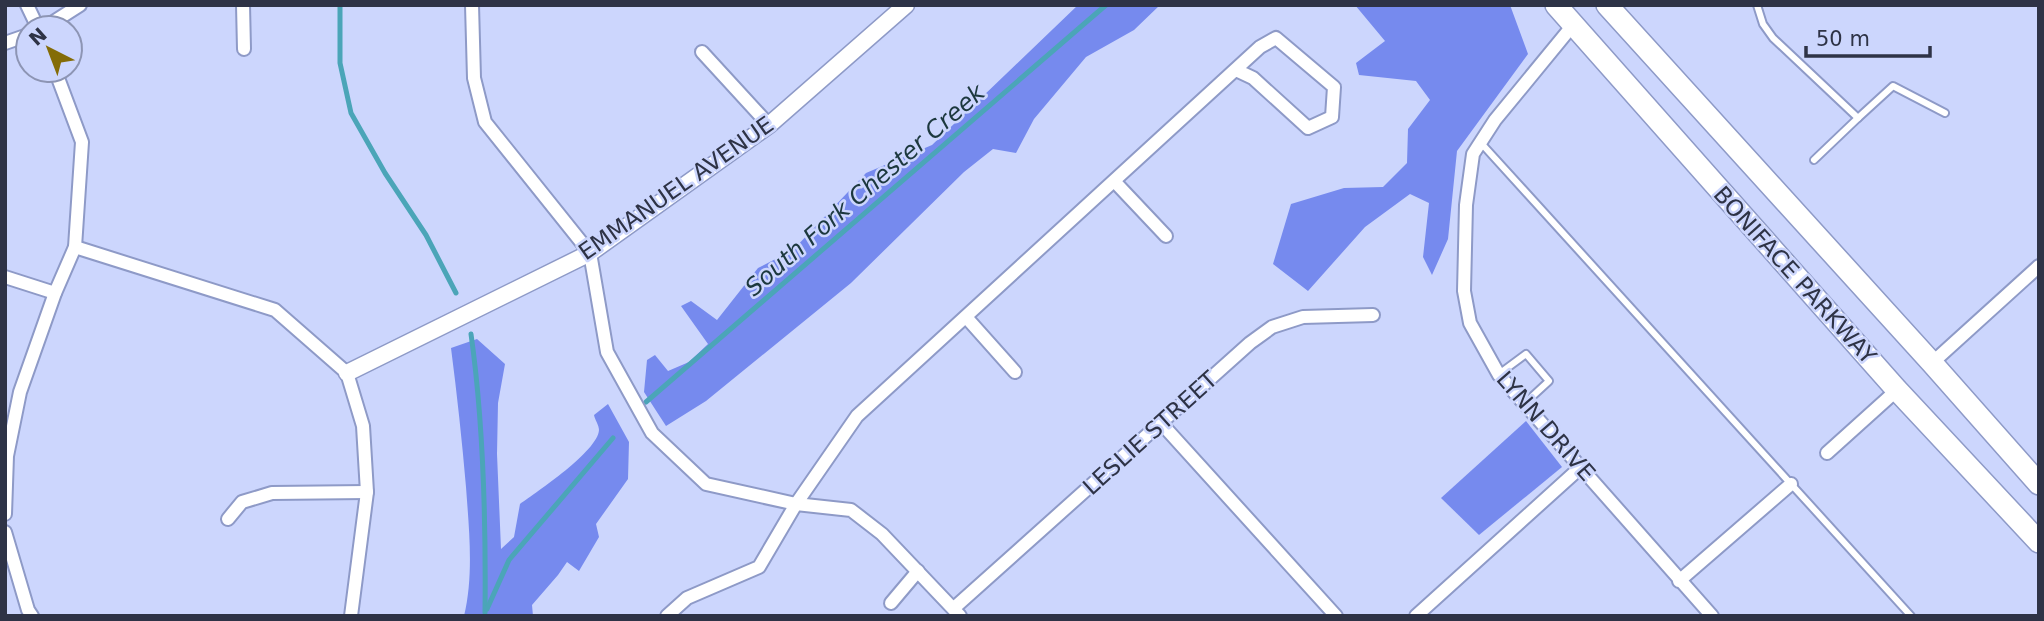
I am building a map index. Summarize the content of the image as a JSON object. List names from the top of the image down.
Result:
{
  "streets": {
    "main road": ["BONIFACE PARKWAY"],
    "street": ["EMMANUEL AVENUE", "LYNN DRIVE", "LESLIE STREET"]
  },
  "crossings": [
    ["BONIFACE PARKWAY", "LYNN DRIVE"]
  ],
  "water": ["South Fork Chester Creek"],
  "scale_bar": "50 m",
  "north": "top left"
}
